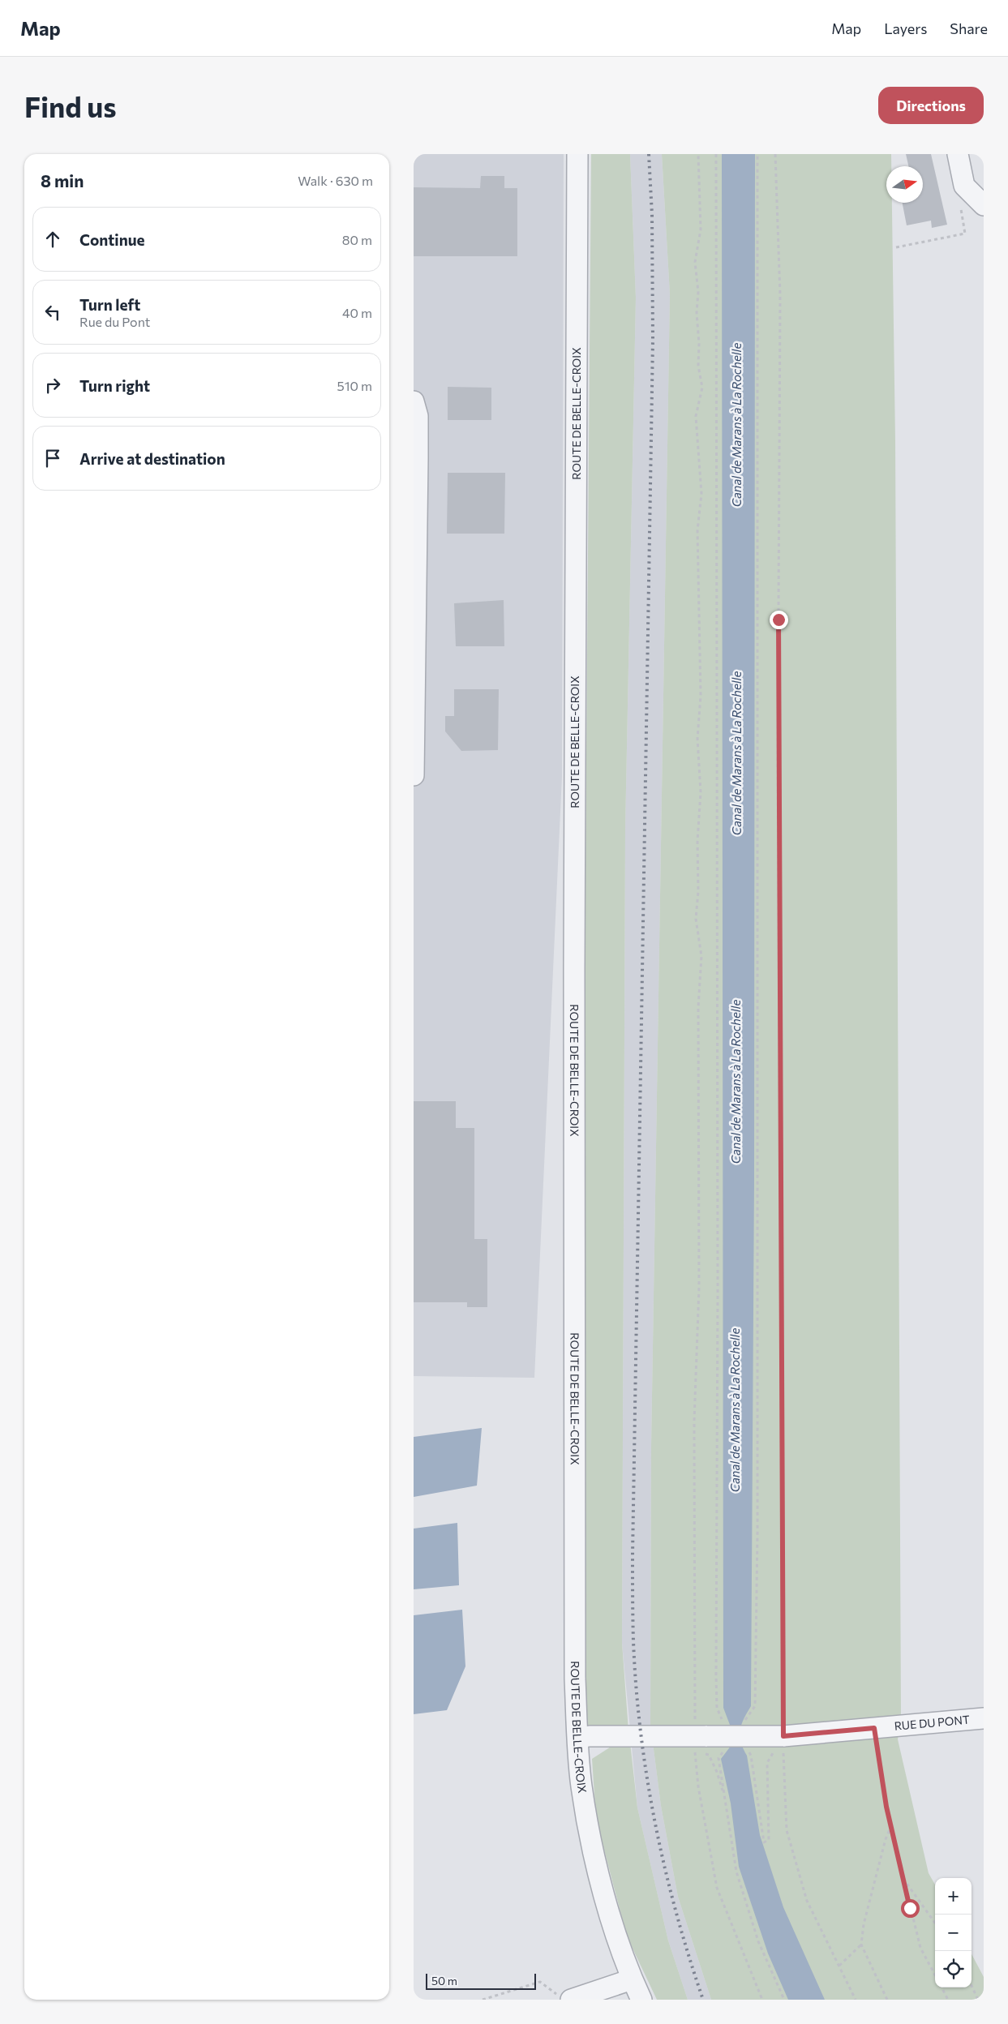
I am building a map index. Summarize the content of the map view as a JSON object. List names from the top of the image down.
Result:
{
  "streets": {
    "street": ["ROUTE DE BELLE-CROIX", "RUE DU PONT"]
  },
  "crossings": [
    ["ROUTE DE BELLE-CROIX", "RUE DU PONT"]
  ],
  "water": ["Canal de Marans à La Rochelle"],
  "scale_bar": "50 m",
  "north": "right",
  "page": {
    "header": "Map",
    "nav": ["Map", "Layers", "Share"],
    "buttons": "Directions",
    "title": "Find us",
    "heading": ["8 min", "Walk · 630 m"],
    "list": [
      ["Continue", "80 m"],
      ["Turn left", "Rue du Pont", "40 m"],
      ["Turn right", "510 m"],
      "Arrive at destination"
    ],
    "map_buttons": ["+", "−"],
    "scale": "50 m"
  }
}
